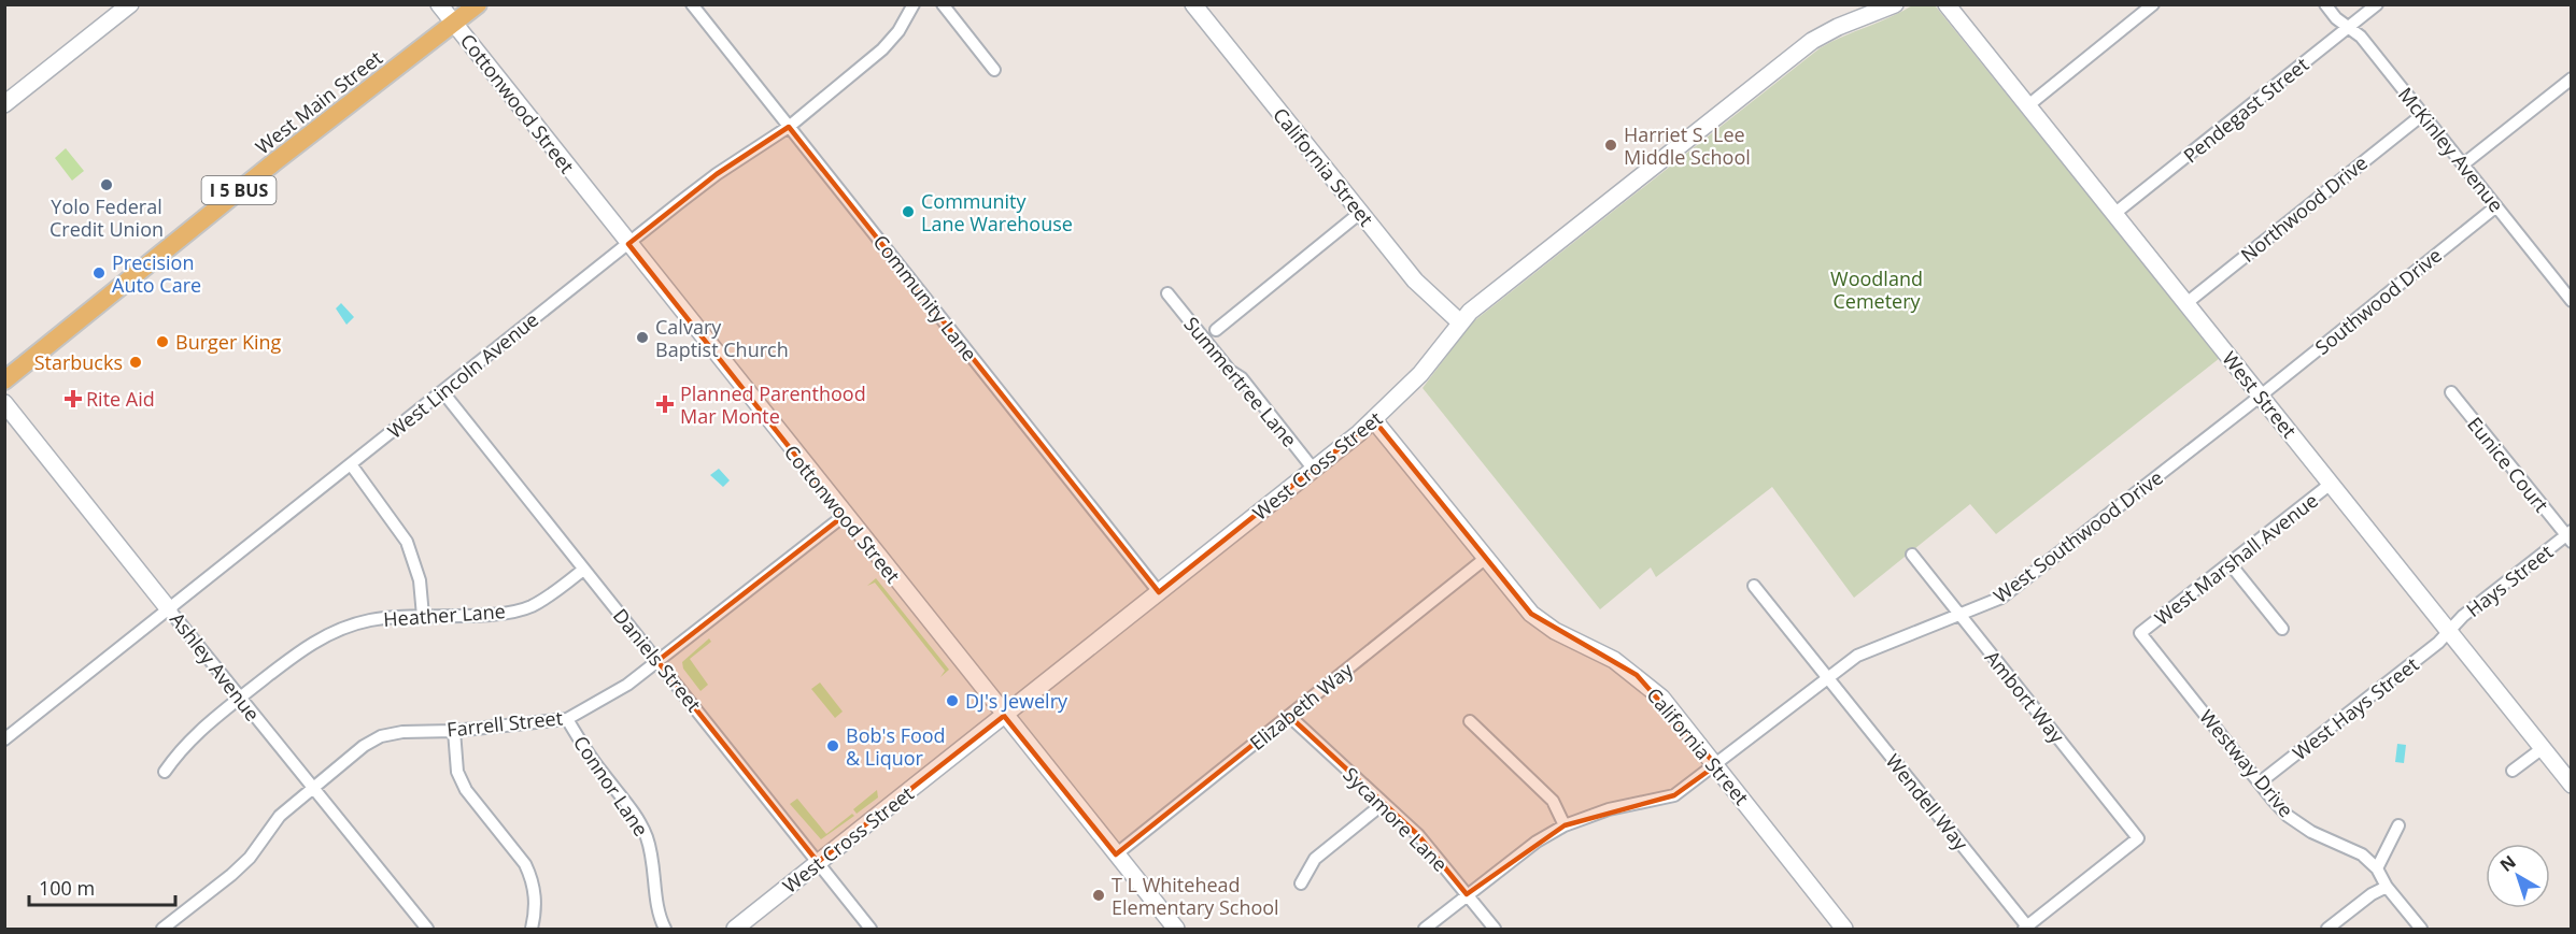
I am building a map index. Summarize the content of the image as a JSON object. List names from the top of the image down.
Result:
{
  "streets": {
    "main road": ["West Main Street", "I 5 BUS"],
    "street": [
      "Cottonwood Street",
      "Pendegast Street",
      "McKinley Avenue",
      "California Street",
      "Northwood Drive",
      "Community Lane",
      "Southwood Drive",
      "West Lincoln Avenue",
      "Summertree Lane",
      "West Street",
      "Eunice Court",
      "West Cross Street",
      "West Southwood Drive",
      "West Marshall Avenue",
      "Hays Street",
      "Heather Lane",
      "Daniels Street",
      "Ashley Avenue",
      "Ambort Way",
      "Elizabeth Way",
      "West Hays Street",
      "Farrell Street",
      "Westway Drive",
      "Connor Lane",
      "Wendell Way",
      "Sycamore Lane"
    ]
  },
  "crossings": [
    ["West Main Street", "Cottonwood Street"],
    ["Cottonwood Street", "West Lincoln Avenue"],
    ["Cottonwood Street", "West Cross Street"],
    ["Cottonwood Street", "Elizabeth Way"],
    ["Cottonwood Street", "Farrell Street"],
    ["Pendegast Street", "McKinley Avenue"],
    ["Pendegast Street", "West Street"],
    ["McKinley Avenue", "Northwood Drive"],
    ["McKinley Avenue", "Southwood Drive"],
    ["California Street", "West Cross Street"],
    ["California Street", "West Southwood Drive"],
    ["California Street", "Elizabeth Way"],
    ["Northwood Drive", "West Street"],
    ["Community Lane", "West Lincoln Avenue"],
    ["Community Lane", "West Cross Street"],
    ["Southwood Drive", "West Street"],
    ["Southwood Drive", "West Southwood Drive"],
    ["West Lincoln Avenue", "Daniels Street"],
    ["West Lincoln Avenue", "Ashley Avenue"],
    ["Summertree Lane", "West Cross Street"],
    ["West Street", "West Southwood Drive"],
    ["West Street", "West Marshall Avenue"],
    ["West Street", "Hays Street"],
    ["West Street", "West Hays Street"],
    ["Eunice Court", "Hays Street"],
    ["West Cross Street", "Daniels Street"],
    ["West Southwood Drive", "Ambort Way"],
    ["West Southwood Drive", "Wendell Way"],
    ["West Southwood Drive", "Sycamore Lane"],
    ["West Marshall Avenue", "Westway Drive"],
    ["Hays Street", "West Hays Street"],
    ["Heather Lane", "Daniels Street"],
    ["Heather Lane", "Ashley Avenue"],
    ["Daniels Street", "Farrell Street"],
    ["Ashley Avenue", "Farrell Street"],
    ["Ambort Way", "Wendell Way"],
    ["Elizabeth Way", "Sycamore Lane"],
    ["West Hays Street", "Westway Drive"],
    ["Farrell Street", "Connor Lane"]
  ],
  "parks": ["Woodland Cemetery"],
  "places": {
    "other": [
      "Harriet S. Lee Middle School",
      "Yolo Federal Credit Union",
      "Community Lane Warehouse",
      "Precision Auto Care",
      "Calvary Baptist Church",
      "Burger King",
      "Starbucks",
      "DJ's Jewelry",
      "Bob's Food & Liquor",
      "T L Whitehead Elementary School"
    ],
    "health": ["Rite Aid", "Planned Parenthood Mar Monte"]
  },
  "scale_bar": "100 m",
  "north": "top left"
}
